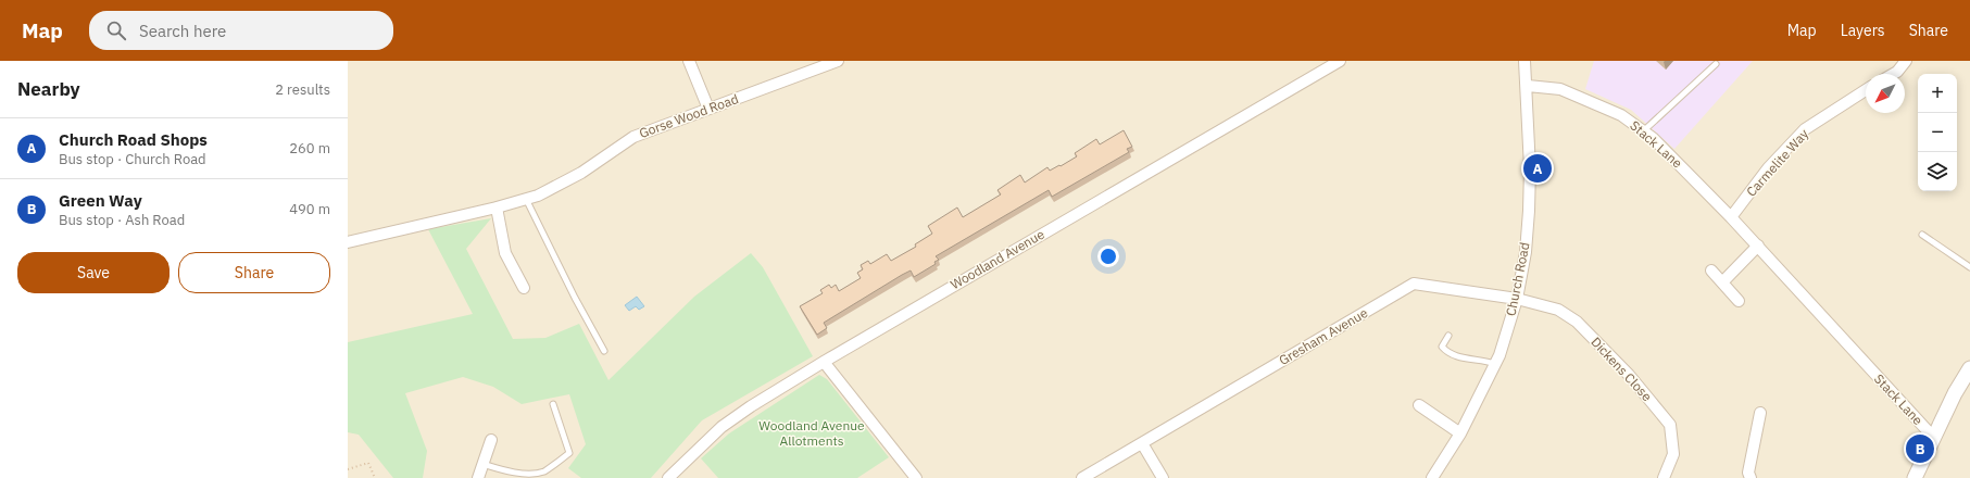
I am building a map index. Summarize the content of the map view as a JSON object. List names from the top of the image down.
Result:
{
  "streets": {
    "street": [
      "Gorse Wood Road",
      "Stack Lane",
      "Carmelite Way",
      "Woodland Avenue",
      "Church Road",
      "Gresham Avenue",
      "Dickens Close"
    ]
  },
  "crossings": [
    ["Stack Lane", "Carmelite Way"],
    ["Stack Lane", "Church Road"],
    ["Church Road", "Gresham Avenue"],
    ["Church Road", "Dickens Close"],
    ["Gresham Avenue", "Dickens Close"]
  ],
  "parks": ["Woodland Avenue Allotments"],
  "north": "bottom left",
  "page": {
    "header": "Map",
    "search": "Search here",
    "nav": ["Map", "Layers", "Share"],
    "heading": ["Nearby", "2 results"],
    "map_buttons": ["+", "−"],
    "list": [
      {
        "mark": "A",
        "name": "Church Road Shops",
        "note": "Bus stop · Church Road",
        "value": "260 m"
      },
      {
        "mark": "B",
        "name": "Green Way",
        "note": "Bus stop · Ash Road",
        "value": "490 m"
      }
    ],
    "pins": ["A", "B"],
    "buttons": ["Save", "Share"]
  }
}
